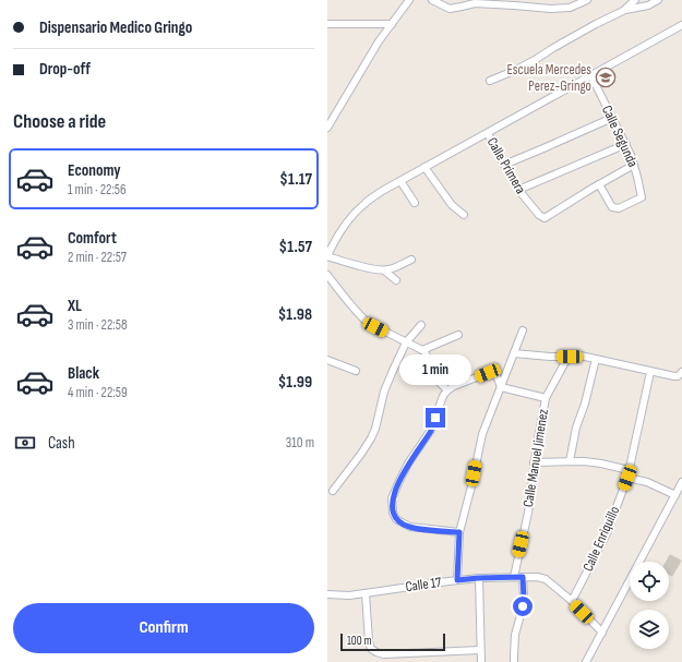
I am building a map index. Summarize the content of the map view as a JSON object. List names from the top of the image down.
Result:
{
  "streets": {
    "street": [
      "Calle Segunda",
      "Calle Primera",
      "Calle Manuel Jimenez",
      "Calle Enriquillo",
      "Calle 17"
    ]
  },
  "crossings": [
    ["Calle Segunda", "Calle Primera"],
    ["Calle Manuel Jimenez", "Calle 17"],
    ["Calle Enriquillo", "Calle 17"]
  ],
  "places": {
    "school or university": ["Escuela Mercedes Perez-Gringo"]
  },
  "scale_bar": "100 m",
  "page": {
    "banner": ["Dispensario Medico Gringo", "Drop-off"],
    "heading": "Choose a ride",
    "list": [
      {
        "name": "Economy",
        "note": "1 min · 22:56",
        "value": "$1.17"
      },
      {
        "name": "Comfort",
        "note": "2 min · 22:57",
        "value": "$1.57"
      },
      {
        "name": "XL",
        "note": "3 min · 22:58",
        "value": "$1.98"
      },
      {
        "name": "Black",
        "note": "4 min · 22:59",
        "value": "$1.99"
      }
    ],
    "bubble": "1 min",
    "pay": ["Cash", "310 m"],
    "buttons": "Confirm",
    "scale": "100 m"
  }
}
